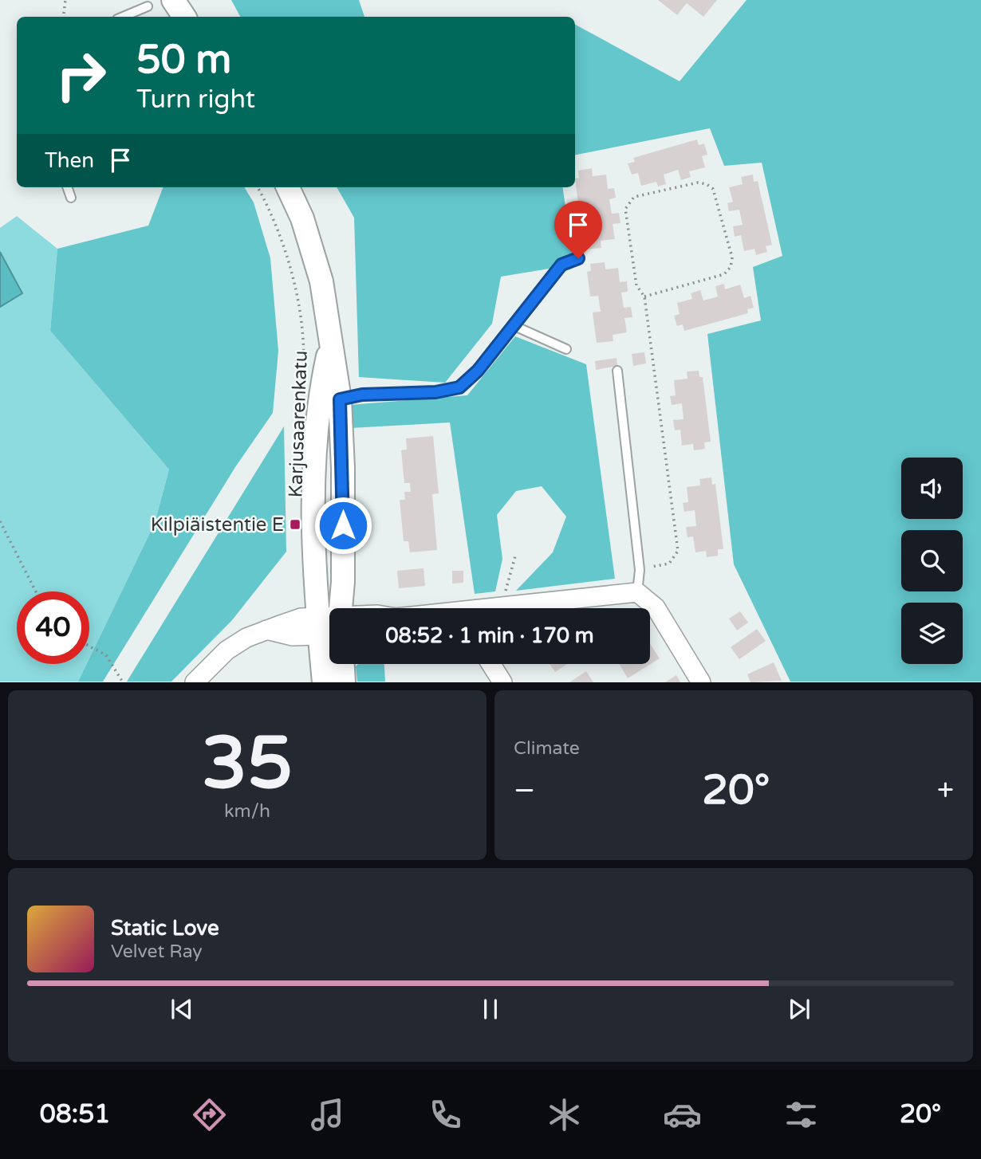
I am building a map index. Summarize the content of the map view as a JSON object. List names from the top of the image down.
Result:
{
  "streets": {
    "street": ["Karjusaarenkatu"]
  },
  "places": {
    "transit": ["Kilpiäistentie E"]
  },
  "page": {
    "turn": ["50 m", "Turn right"],
    "then": "Then",
    "limit": "40",
    "trip": "08:52 · 1 min · 170 m",
    "tile": [
      ["35", "km/h"],
      "Climate"
    ],
    "heat": ["−", "20°", "+"],
    "song": ["Static Love", "Velvet Ray"],
    "tabs": ["08:51", "20°"]
  }
}
